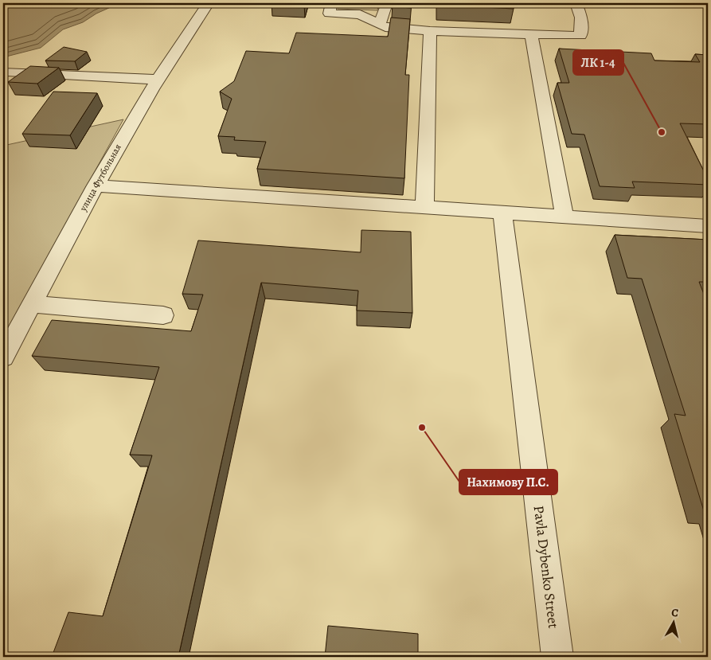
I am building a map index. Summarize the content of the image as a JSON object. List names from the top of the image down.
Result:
{
  "streets": {
    "street": ["улица Футбольная", "Pavla Dybenko Street"]
  },
  "places": ["ЛК 1-4", "Нахимову П.С."],
  "north": "top"
}
